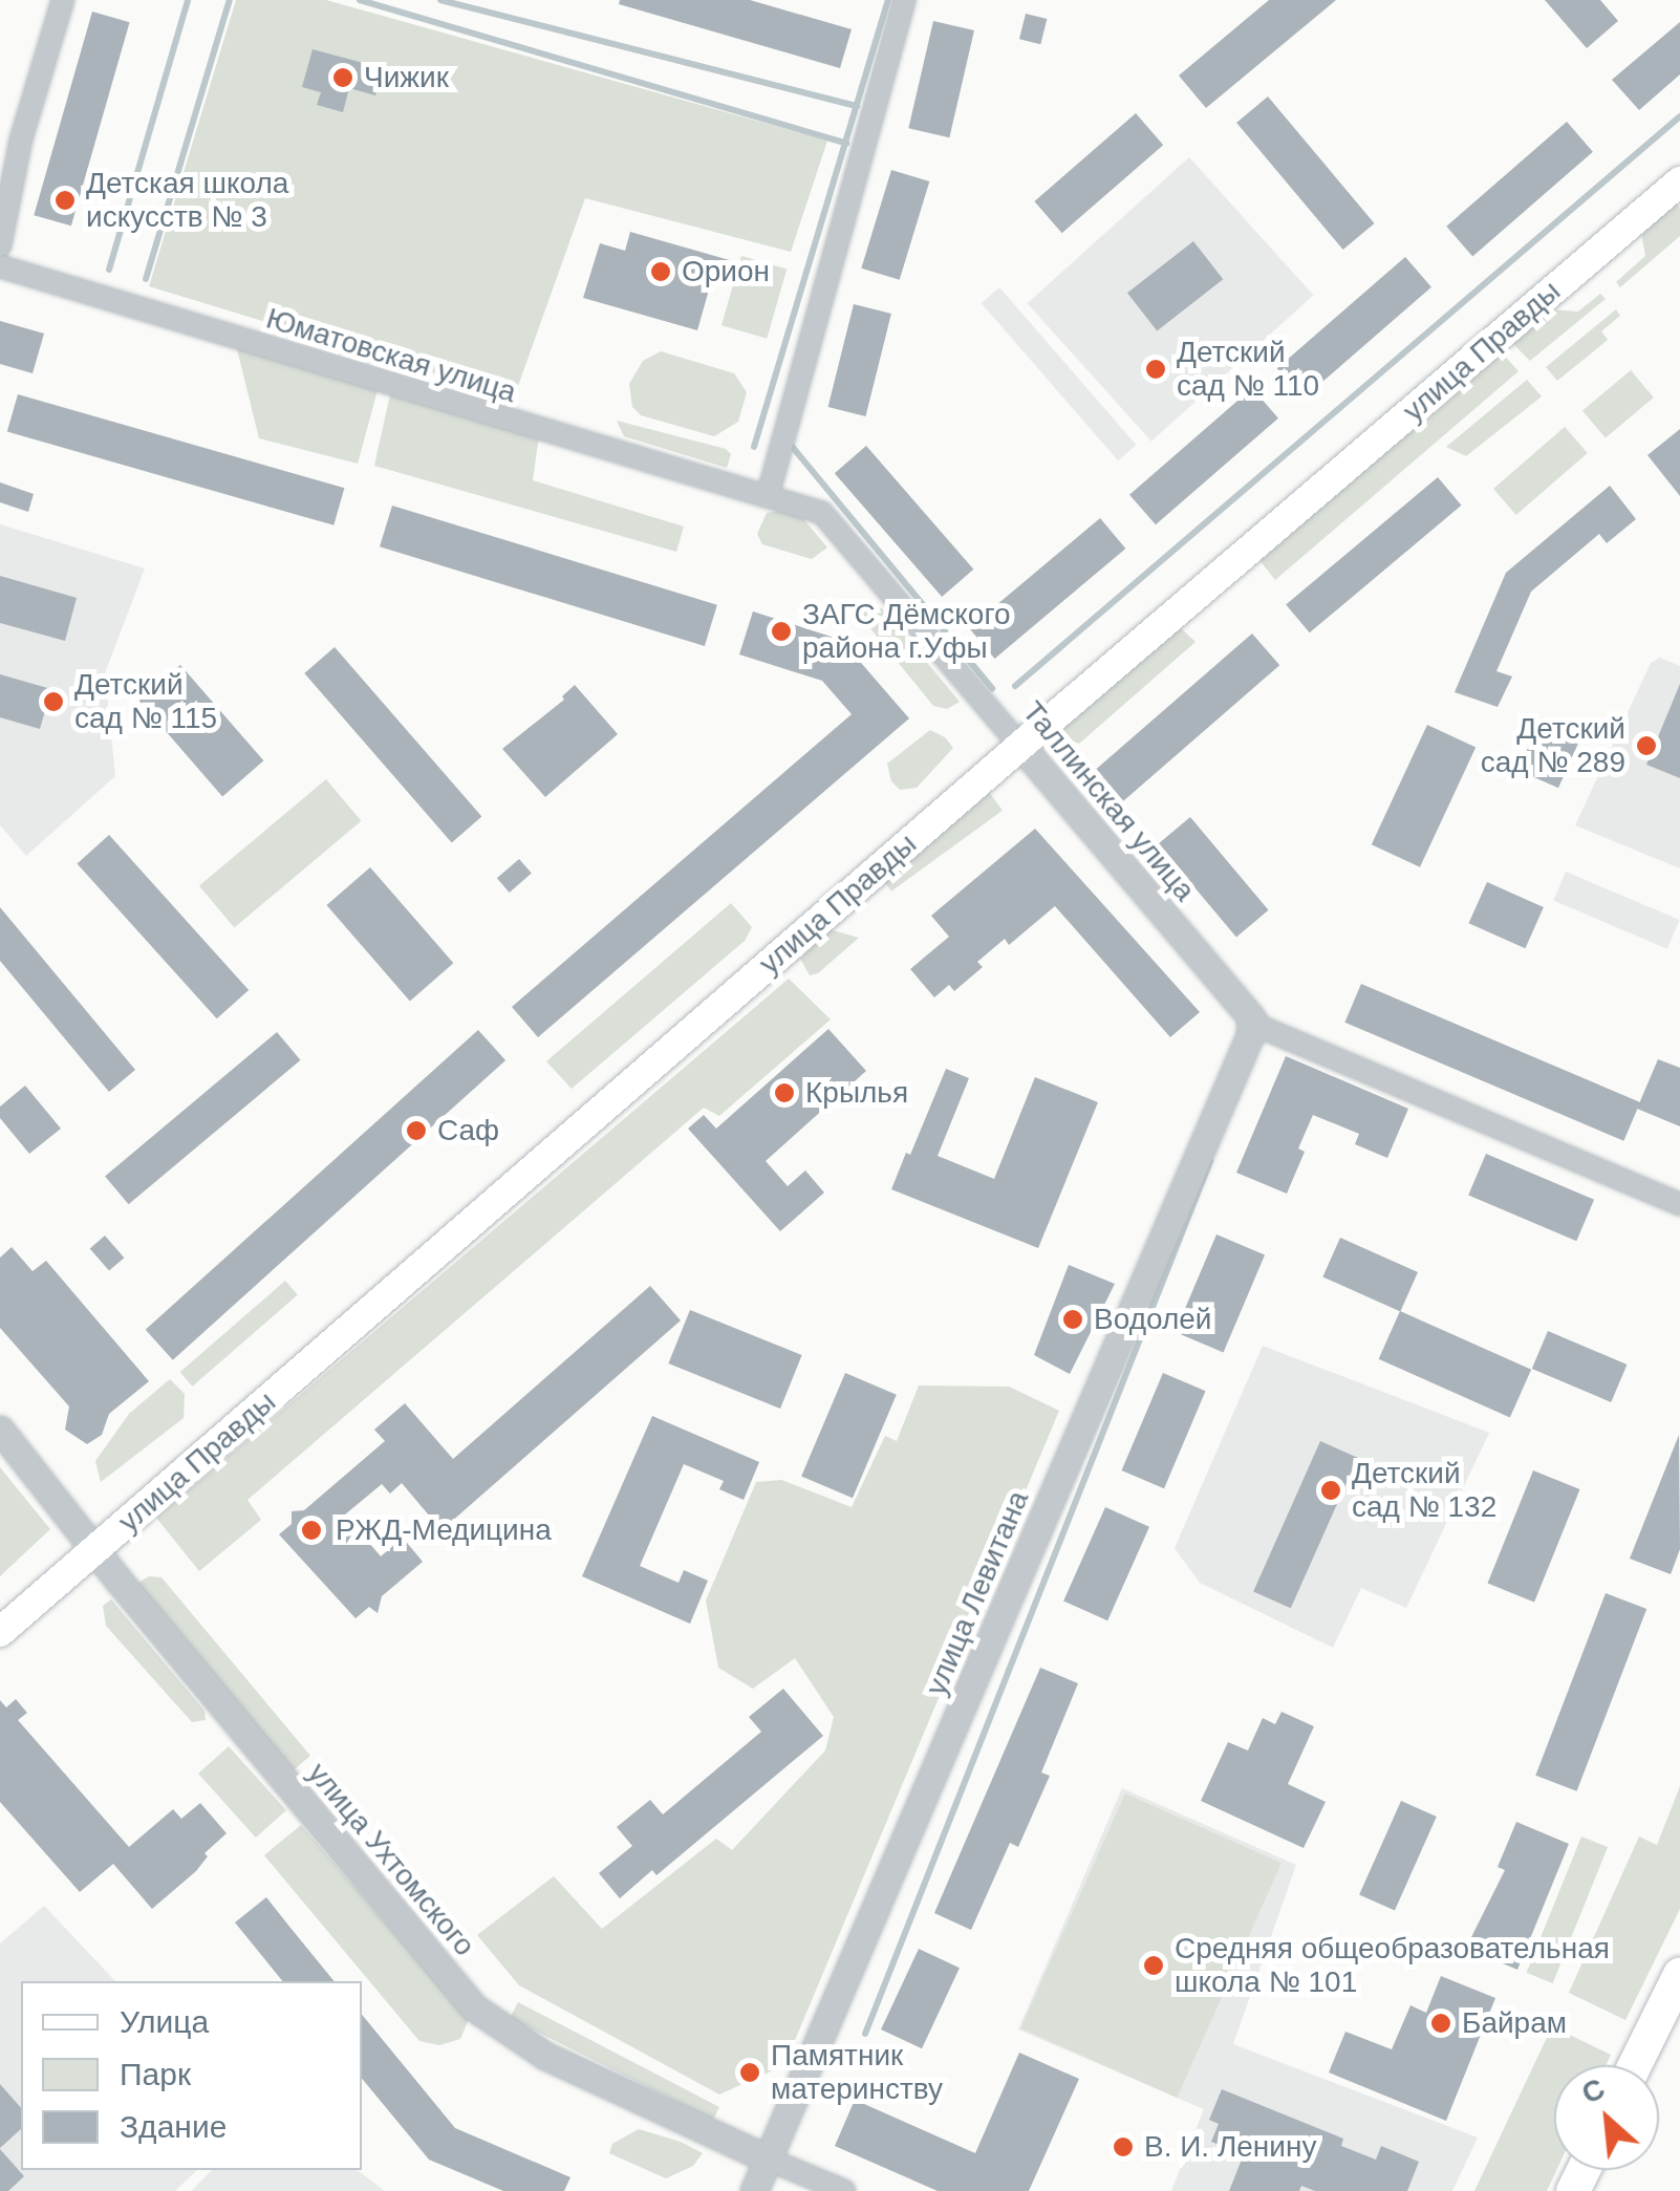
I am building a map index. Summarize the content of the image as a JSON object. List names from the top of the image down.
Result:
{
  "streets": {
    "main road": ["улица Правды"],
    "street": [
      "Юматовская улица",
      "Таллинская улица",
      "улица Левитана",
      "улица Ухтомского"
    ]
  },
  "crossings": [
    ["улица Правды", "Таллинская улица"],
    ["улица Правды", "улица Ухтомского"],
    ["Юматовская улица", "Таллинская улица"],
    ["Таллинская улица", "улица Левитана"],
    ["улица Левитана", "улица Ухтомского"]
  ],
  "places": [
    "Чижик",
    "Детская школа искусств № 3",
    "Орион",
    "Детский сад № 110",
    "ЗАГС Дёмского района г.Уфы",
    "Детский сад № 115",
    "Детский сад № 289",
    "Крылья",
    "Саф",
    "Водолей",
    "Детский сад № 132",
    "РЖД-Медицина",
    "Средняя общеобразовательная школа № 101",
    "Байрам",
    "Памятник материнству",
    "В. И. Ленину"
  ],
  "legend": ["Улица", "Парк", "Здание"],
  "north": "top left"
}
